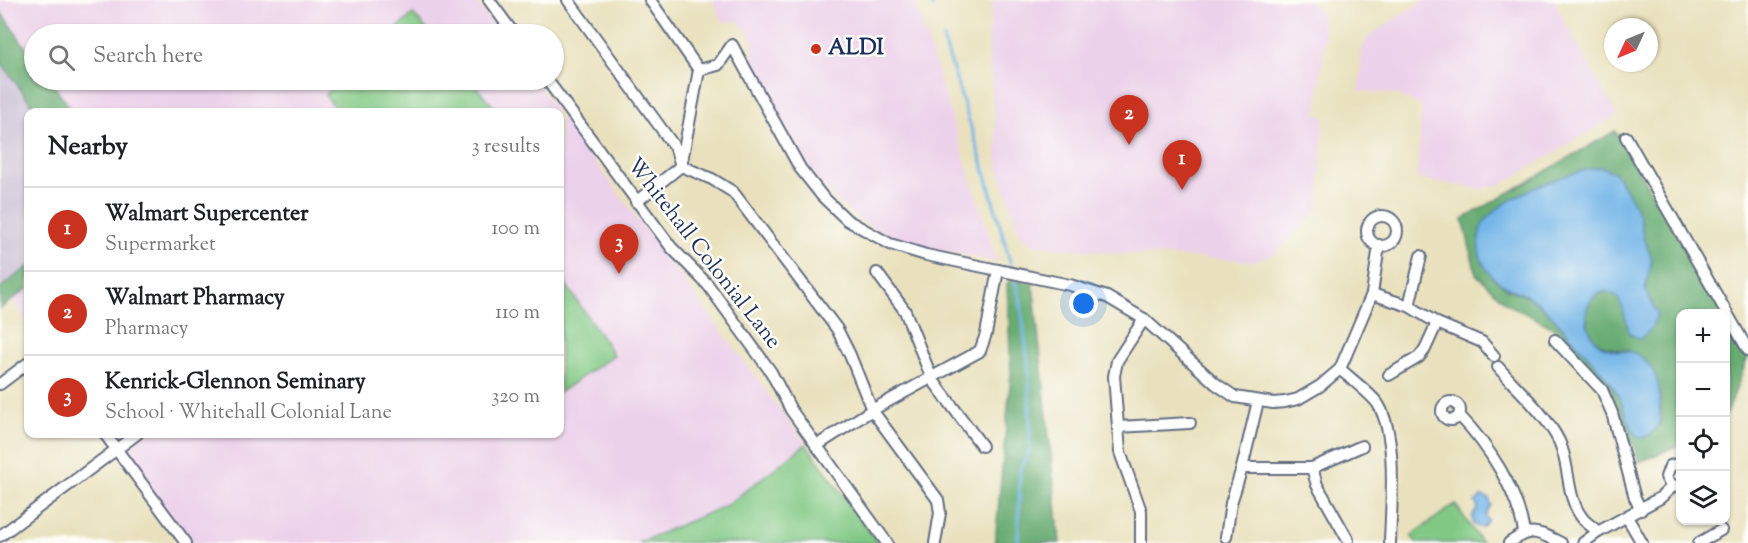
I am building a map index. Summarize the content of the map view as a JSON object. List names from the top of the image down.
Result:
{
  "streets": {
    "street": ["Whitehall Colonial Lane"]
  },
  "places": ["ALDI"],
  "north": "bottom left",
  "page": {
    "search": "Search here",
    "pins": ["2", "1", "3"],
    "heading": ["Nearby", "3 results"],
    "list": [
      {
        "mark": "1",
        "name": "Walmart Supercenter",
        "note": "Supermarket",
        "value": "100 m"
      },
      {
        "mark": "2",
        "name": "Walmart Pharmacy",
        "note": "Pharmacy",
        "value": "110 m"
      },
      {
        "mark": "3",
        "name": "Kenrick-Glennon Seminary",
        "note": "School · Whitehall Colonial Lane",
        "value": "320 m"
      }
    ],
    "map_buttons": ["+", "−"]
  }
}
